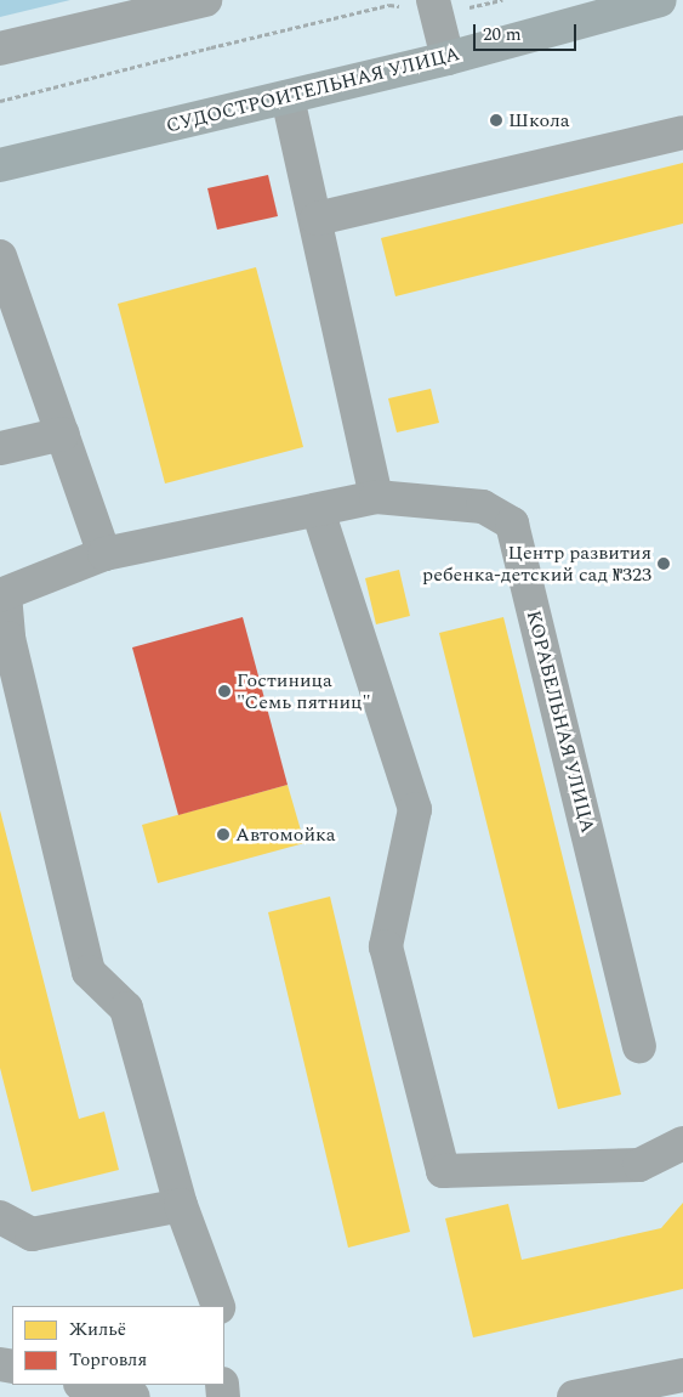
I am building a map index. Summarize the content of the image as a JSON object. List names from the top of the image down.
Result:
{
  "streets": {
    "main road": ["СУДОСТРОИТЕЛЬНАЯ УЛИЦА"],
    "street": ["КОРАБЕЛЬНАЯ УЛИЦА"]
  },
  "places": [
    "Школа",
    "Центр развития ребенка-детский сад №323",
    "Гостиница \"Семь пятниц\"",
    "Автомойка"
  ],
  "legend": ["Жильё", "Торговля"],
  "scale_bar": "20 m"
}
